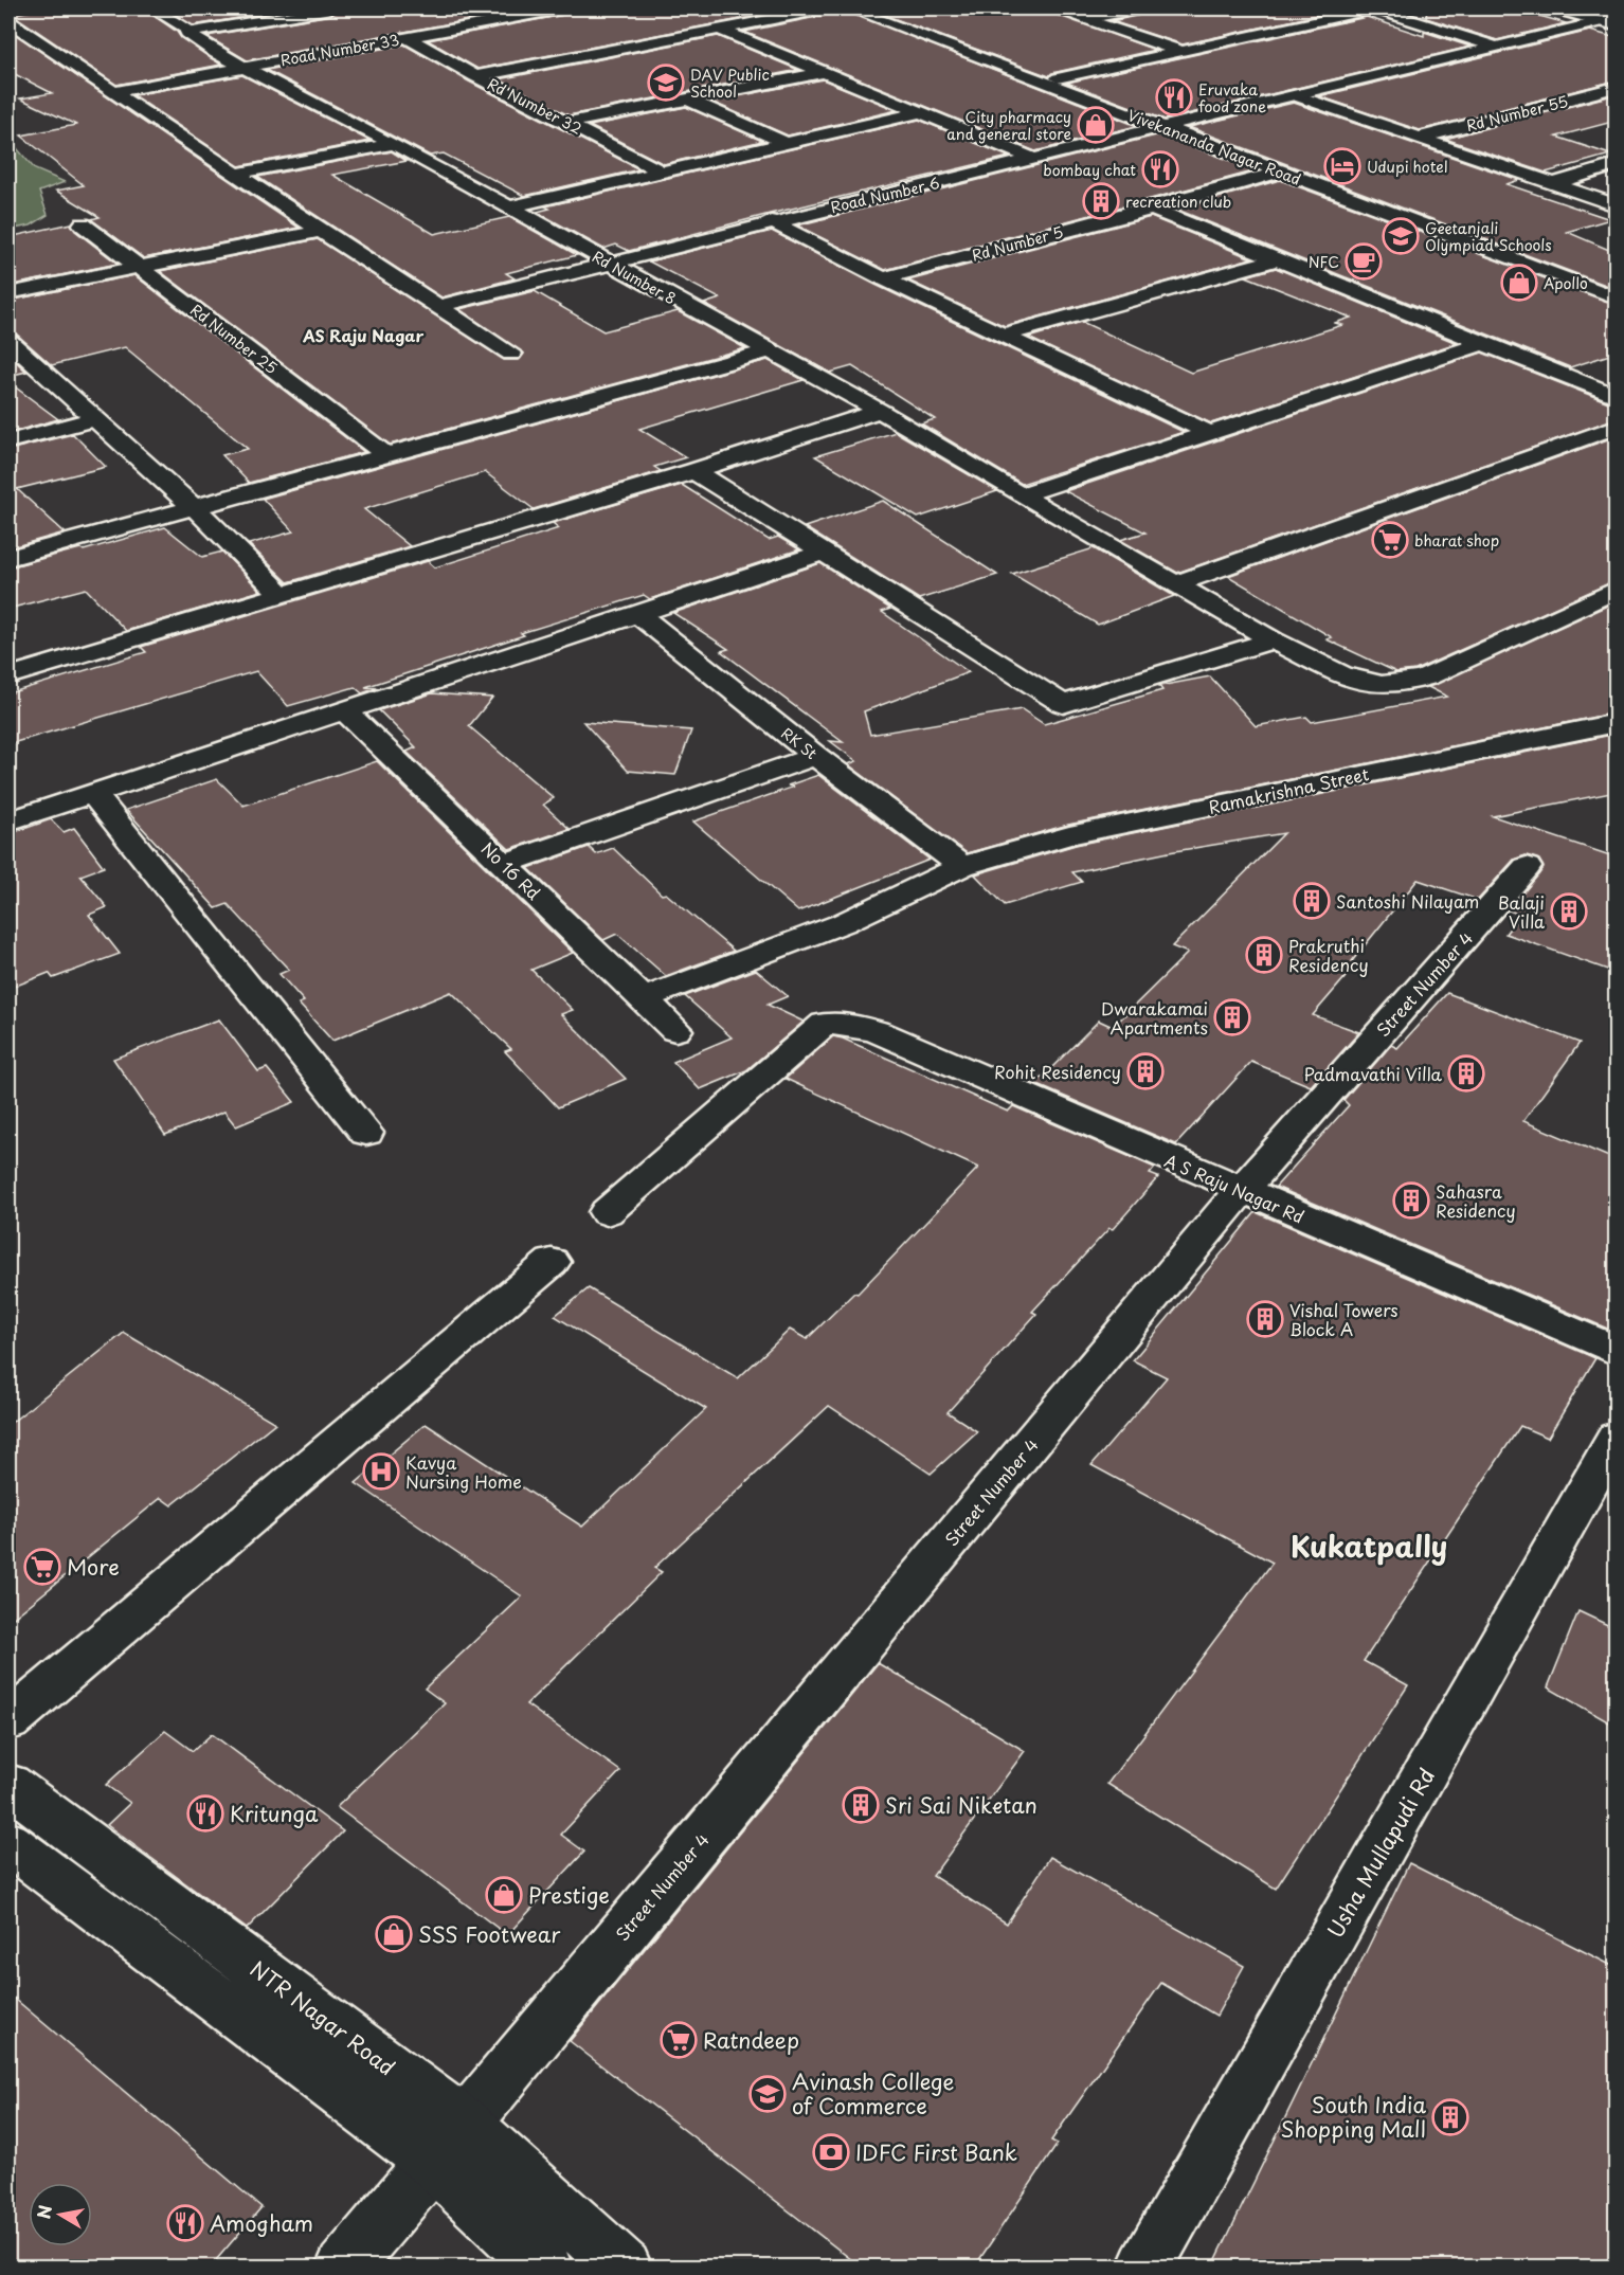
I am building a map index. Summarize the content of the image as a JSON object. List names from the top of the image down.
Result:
{
  "streets": {
    "street": [
      "Road Number 33",
      "Rd Number 32",
      "Rd Number 55",
      "Vivekananda Nagar Road",
      "Road Number 6",
      "Rd Number 5",
      "Rd Number 8",
      "Rd Number 25",
      "RK St",
      "Ramakrishna Street",
      "No 16 Rd",
      "Street Number 4",
      "A S Raju Nagar Rd",
      "Usha Mullapudi Rd",
      "NTR Nagar Road"
    ]
  },
  "crossings": [
    ["Road Number 33", "Rd Number 32"],
    ["Road Number 33", "Rd Number 8"],
    ["Vivekananda Nagar Road", "Road Number 6"],
    ["Vivekananda Nagar Road", "Rd Number 5"],
    ["Road Number 6", "Rd Number 8"],
    ["RK St", "Ramakrishna Street"],
    ["Ramakrishna Street", "No 16 Rd"],
    ["Street Number 4", "A S Raju Nagar Rd"],
    ["Street Number 4", "NTR Nagar Road"]
  ],
  "districts": ["AS Raju Nagar", "Kukatpally"],
  "places": {
    "school or university": ["DAV Public School", "Geetanjali Olympiad Schools", "Avinash College of Commerce"],
    "restaurant": [
      "Eruvaka food zone",
      "bombay chat",
      "Kritunga",
      "Amogham"
    ],
    "shop": [
      "City pharmacy and general store",
      "Apollo",
      "Prestige",
      "SSS Footwear"
    ],
    "hotel": ["Udupi hotel"],
    "building": [
      "recreation club",
      "Santoshi Nilayam",
      "Balaji Villa",
      "Prakruthi Residency",
      "Dwarakamai Apartments",
      "Rohit Residency",
      "Padmavathi Villa",
      "Sahasra Residency",
      "Vishal Towers Block A",
      "Sri Sai Niketan",
      "South India Shopping Mall"
    ],
    "cafe": ["NFC"],
    "supermarket": ["bharat shop", "More", "Ratndeep"],
    "hospital": ["Kavya Nursing Home"],
    "bank": ["IDFC First Bank"]
  },
  "north": "left"
}
